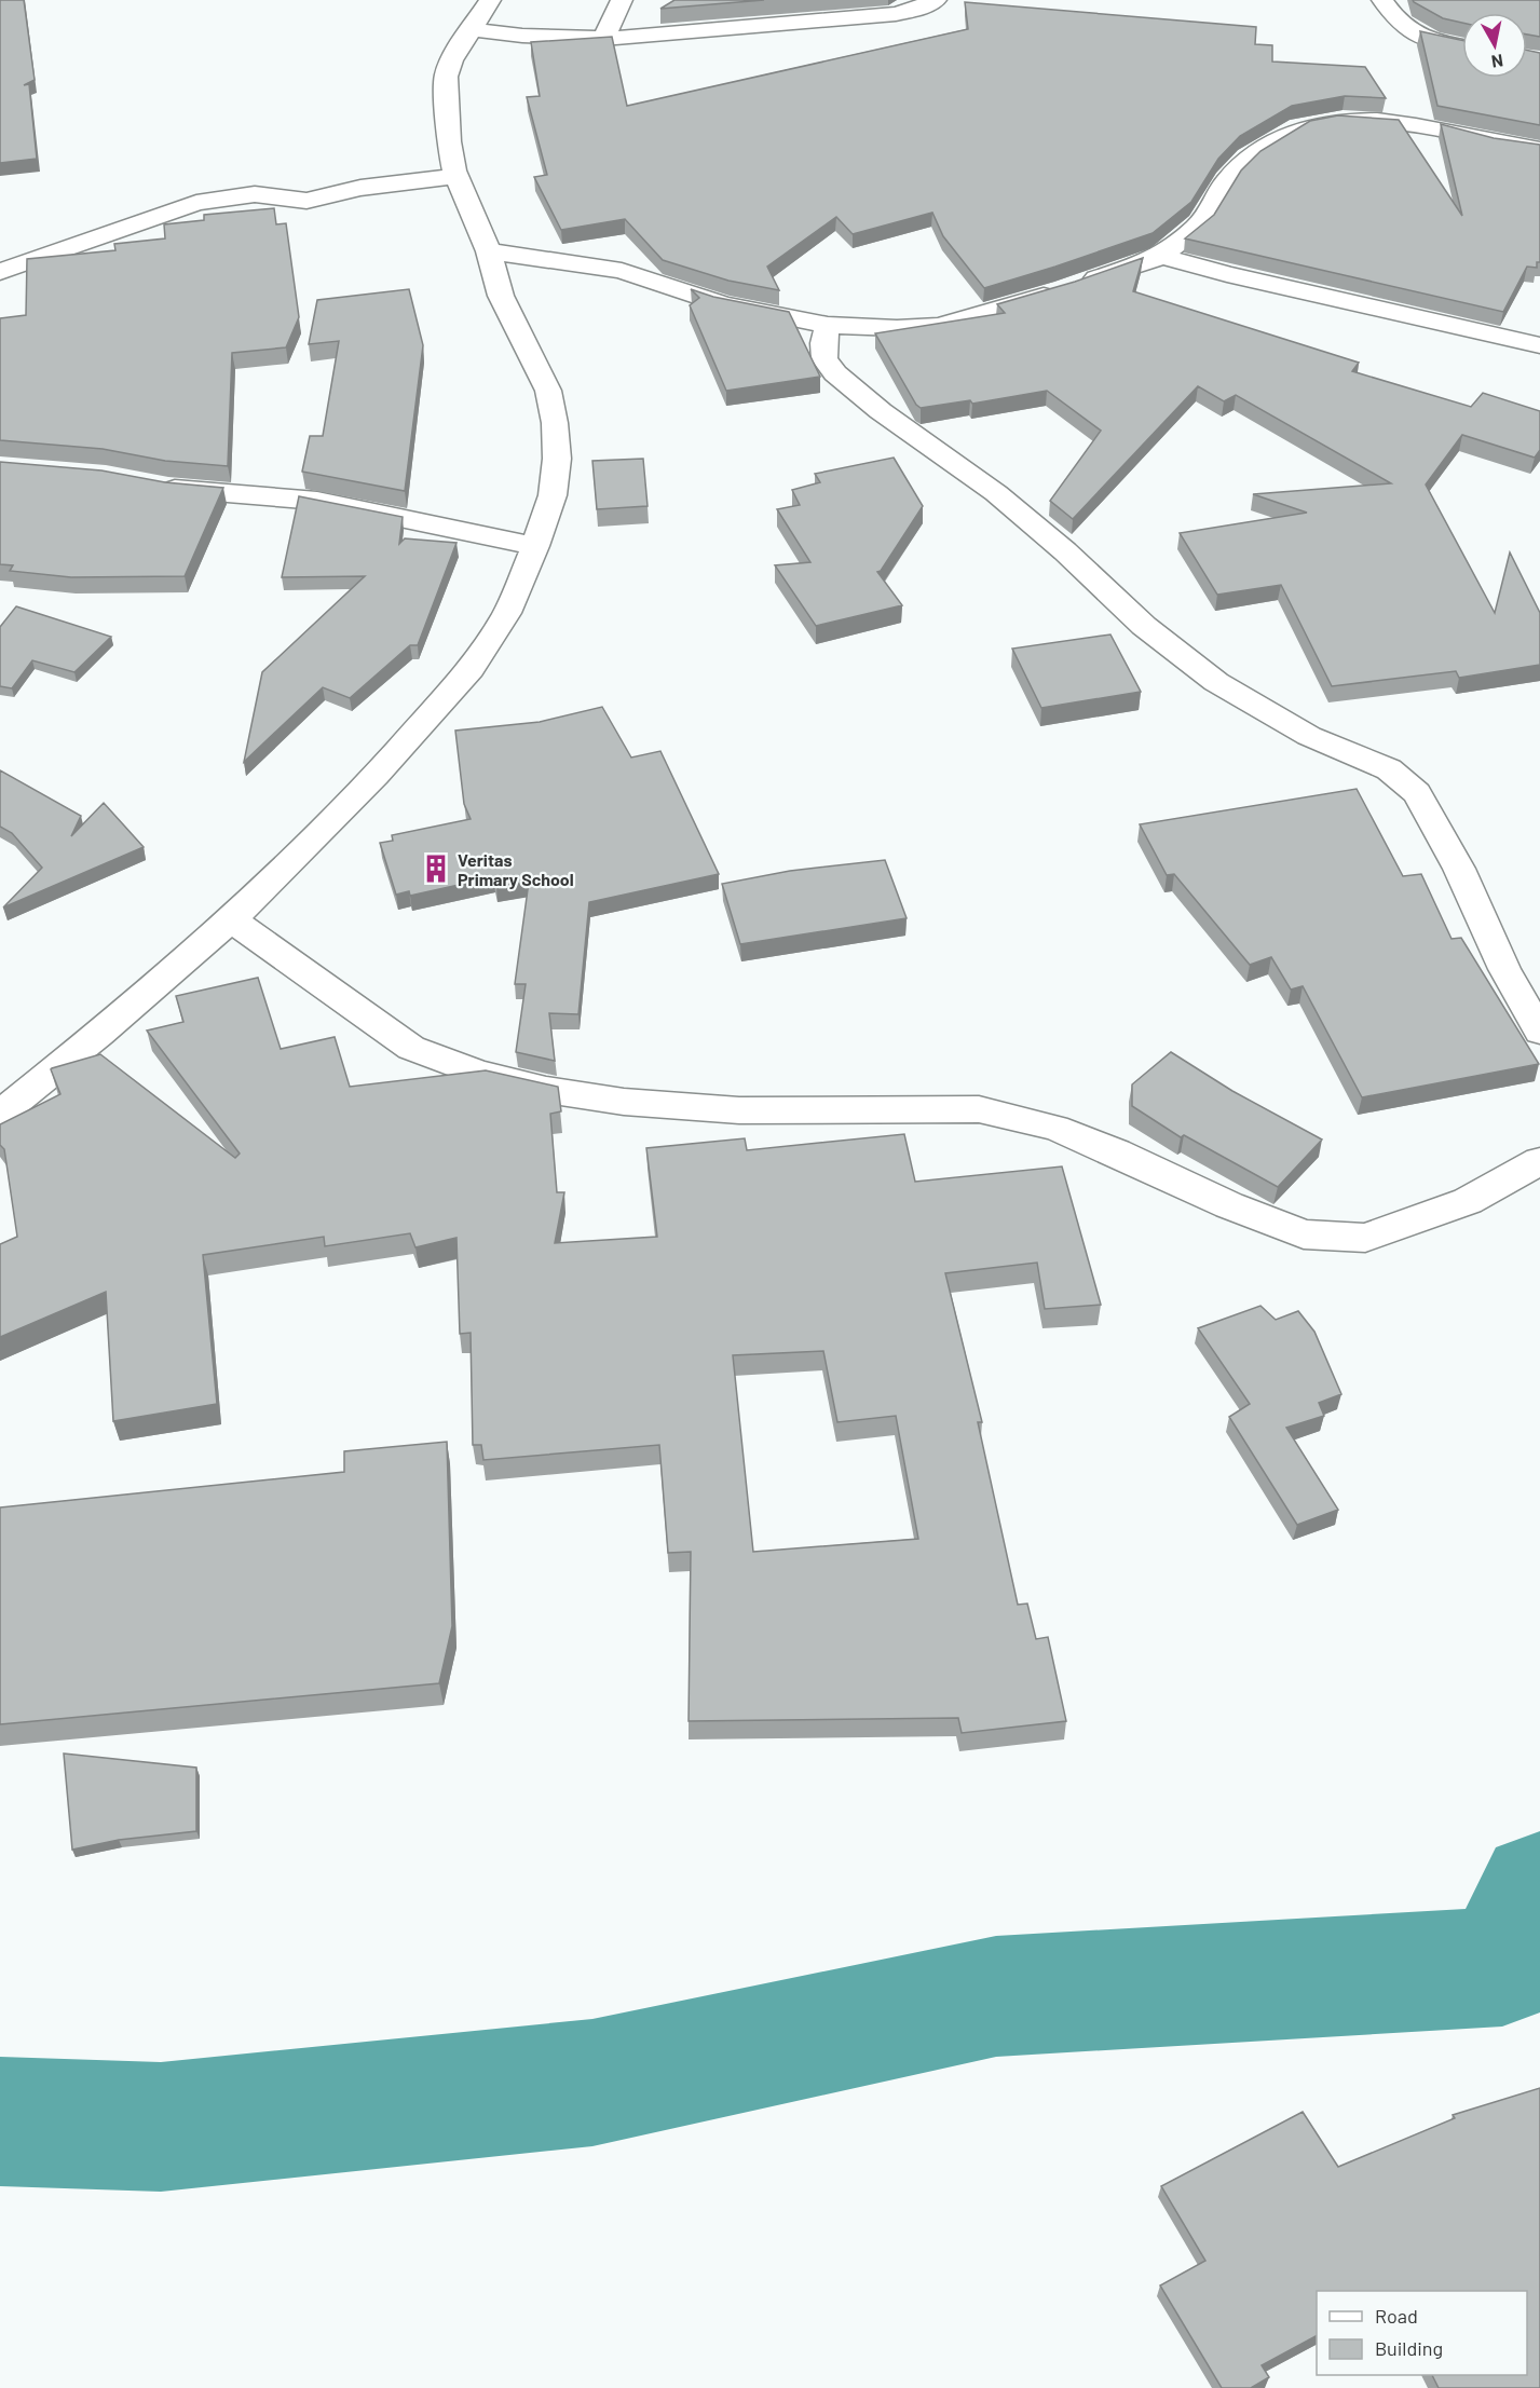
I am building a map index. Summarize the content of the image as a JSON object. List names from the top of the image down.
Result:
{
  "places": {
    "building": ["Veritas Primary School"]
  },
  "legend": ["Road", "Building"],
  "north": "bottom"
}
